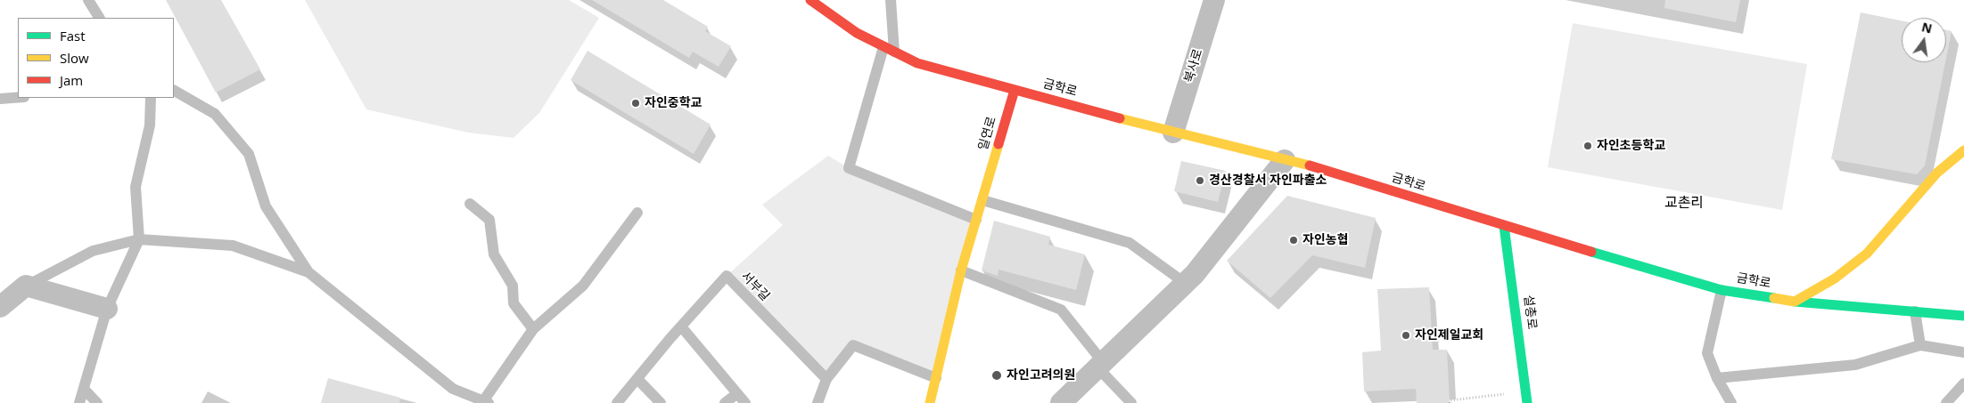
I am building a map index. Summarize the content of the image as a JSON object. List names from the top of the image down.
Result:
{
  "streets": {
    "street": [
      "북사로",
      "금학로",
      "일연로",
      "설총로"
    ],
    "lane": ["서부길"]
  },
  "crossings": [
    ["북사로", "금학로"],
    ["금학로", "일연로"],
    ["금학로", "설총로"]
  ],
  "districts": ["교촌리"],
  "places": [
    "자인중학교",
    "자인초등학교",
    "경산경찰서 자인파출소",
    "자인농협",
    "자인제일교회",
    "자인고려의원"
  ],
  "legend": ["Fast", "Slow", "Jam"],
  "north": "top"
}
